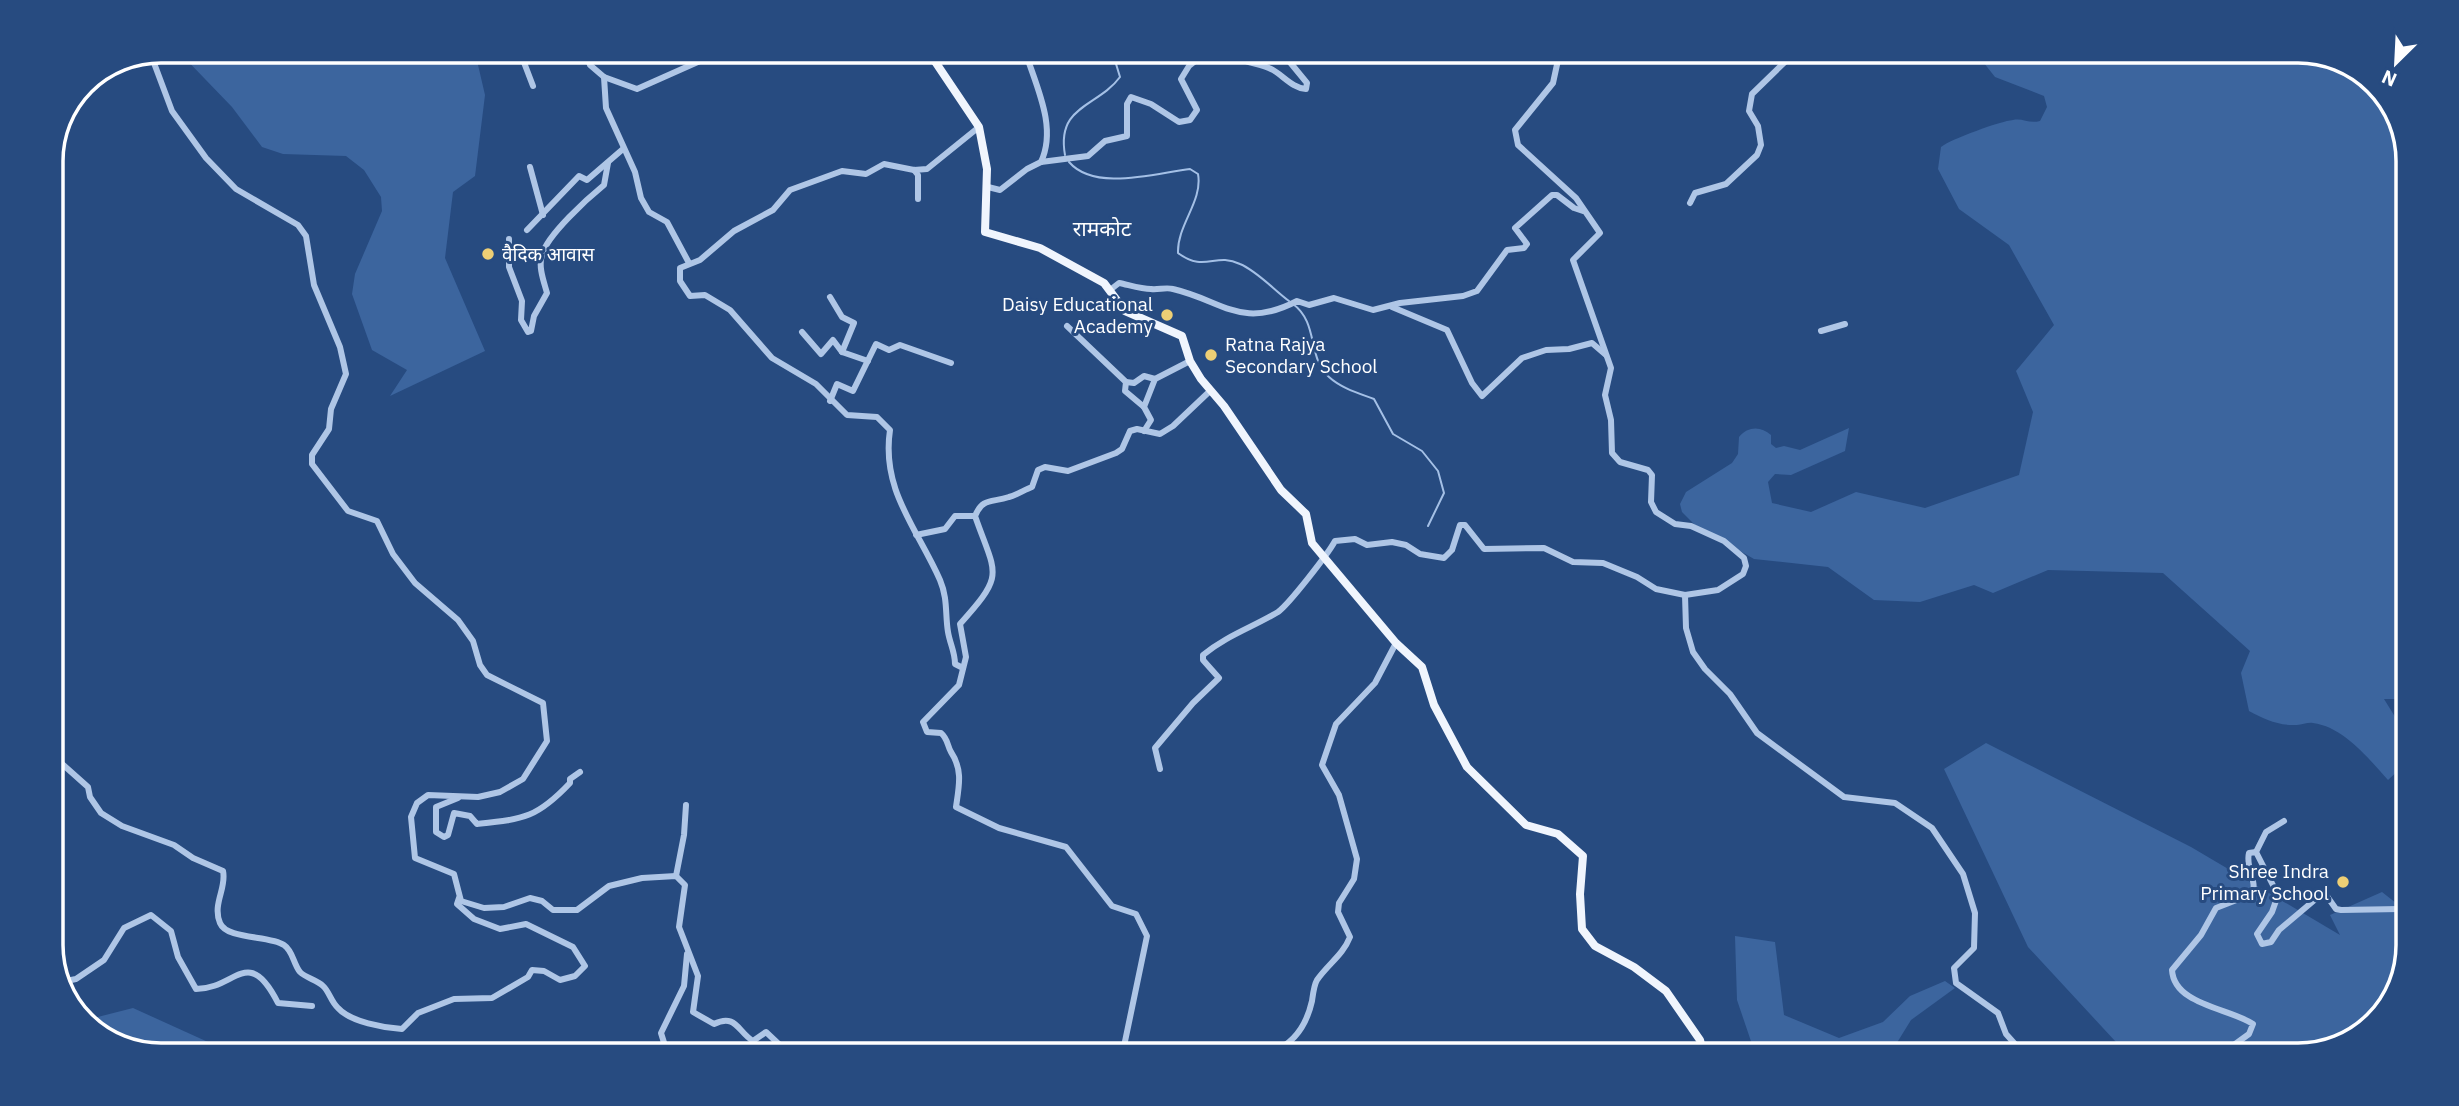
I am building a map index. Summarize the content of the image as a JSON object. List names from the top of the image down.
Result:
{
  "districts": ["रामकोट"],
  "places": [
    "वैदिक आवास",
    "Daisy Educational Academy",
    "Ratna Rajya Secondary School",
    "Shree Indra Primary School"
  ],
  "north": "bottom left"
}
